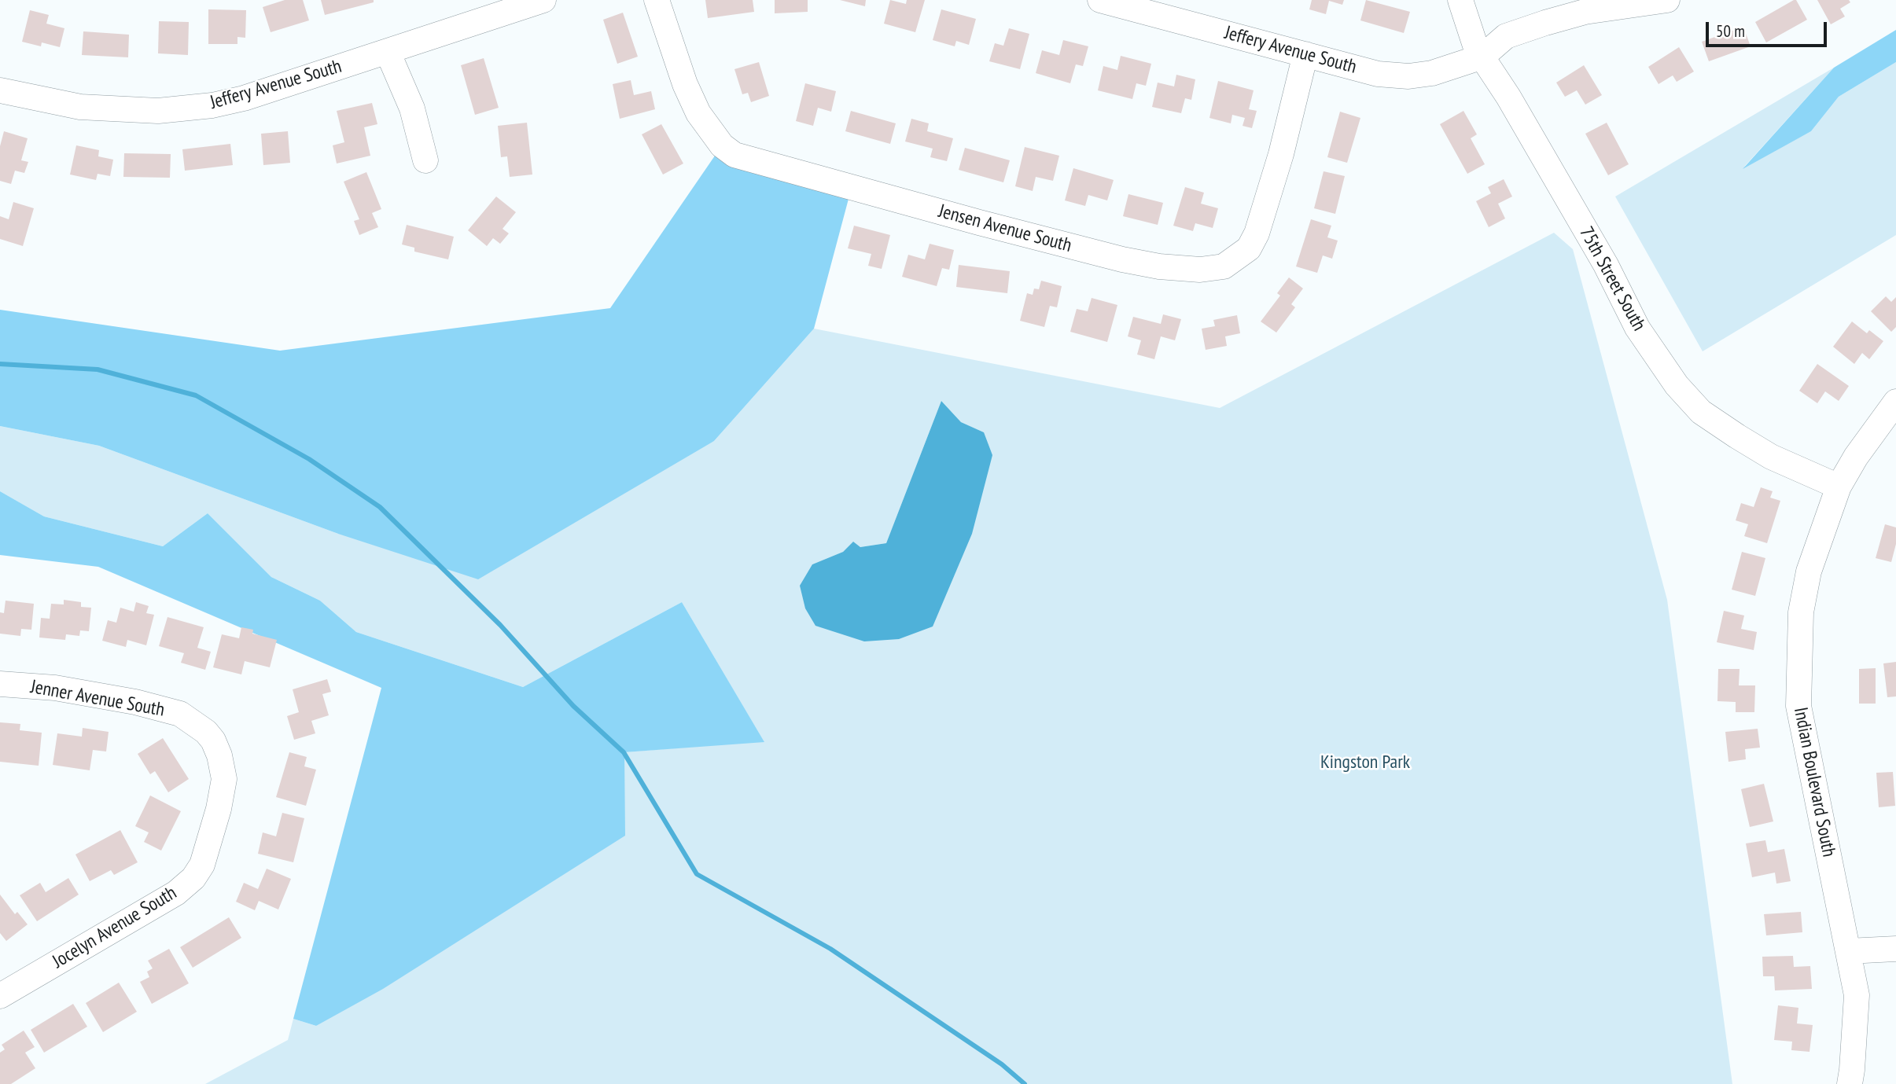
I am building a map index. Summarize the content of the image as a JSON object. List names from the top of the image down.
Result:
{
  "streets": {
    "street": [
      "Jeffery Avenue South",
      "Jensen Avenue South",
      "75th Street South",
      "Jenner Avenue South",
      "Indian Boulevard South",
      "Jocelyn Avenue South"
    ]
  },
  "crossings": [
    ["Jeffery Avenue South", "Jensen Avenue South"],
    ["Jeffery Avenue South", "75th Street South"],
    ["75th Street South", "Indian Boulevard South"],
    ["Jenner Avenue South", "Jocelyn Avenue South"]
  ],
  "parks": ["Kingston Park"],
  "scale_bar": "50 m"
}
